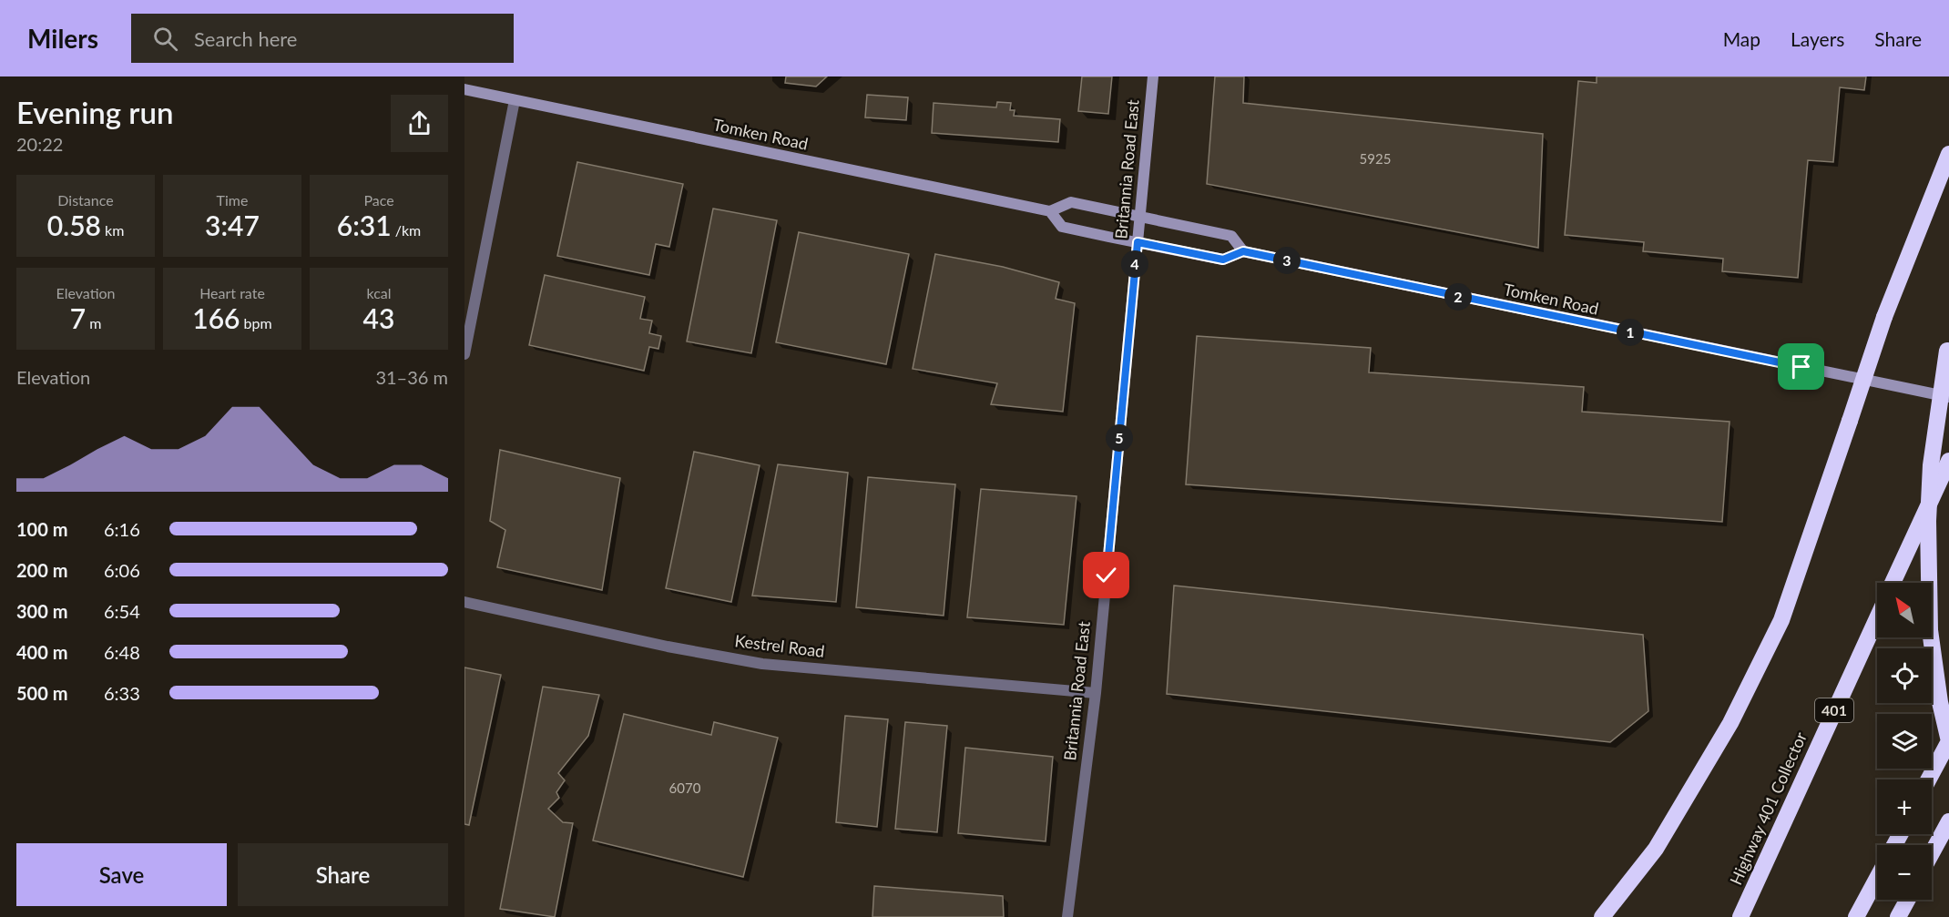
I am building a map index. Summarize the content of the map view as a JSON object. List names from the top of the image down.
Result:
{
  "streets": {
    "highway": ["401", "Highway 401 Collector"],
    "main road": ["Tomken Road", "Britannia Road East"],
    "street": ["Kestrel Road"]
  },
  "crossings": [
    ["Tomken Road", "Britannia Road East"],
    ["Britannia Road East", "Kestrel Road"]
  ],
  "house_numbers": ["5925", "6070"],
  "north": "top left",
  "page": {
    "header": "Milers",
    "search": "Search here",
    "nav": ["Map", "Layers", "Share"],
    "heading": ["Evening run", "20:22"],
    "stats": [
      ["Distance", "0.58 km"],
      ["Time", "3:47"],
      ["Pace", "6:31 /km"],
      ["Elevation", "7 m"],
      ["Heart rate", "166 bpm"],
      ["kcal", "43"]
    ],
    "pins": [
      "3",
      "4",
      "2",
      "1",
      "5"
    ],
    "chart": ["Elevation", "31–36 m"],
    "list": [
      {
        "name": "100 m",
        "note": "6:16"
      },
      {
        "name": "200 m",
        "note": "6:06"
      },
      {
        "name": "300 m",
        "note": "6:54"
      },
      {
        "name": "400 m",
        "note": "6:48"
      },
      {
        "name": "500 m",
        "note": "6:33"
      }
    ],
    "map_buttons": ["+", "−"],
    "buttons": ["Save", "Share"]
  }
}
